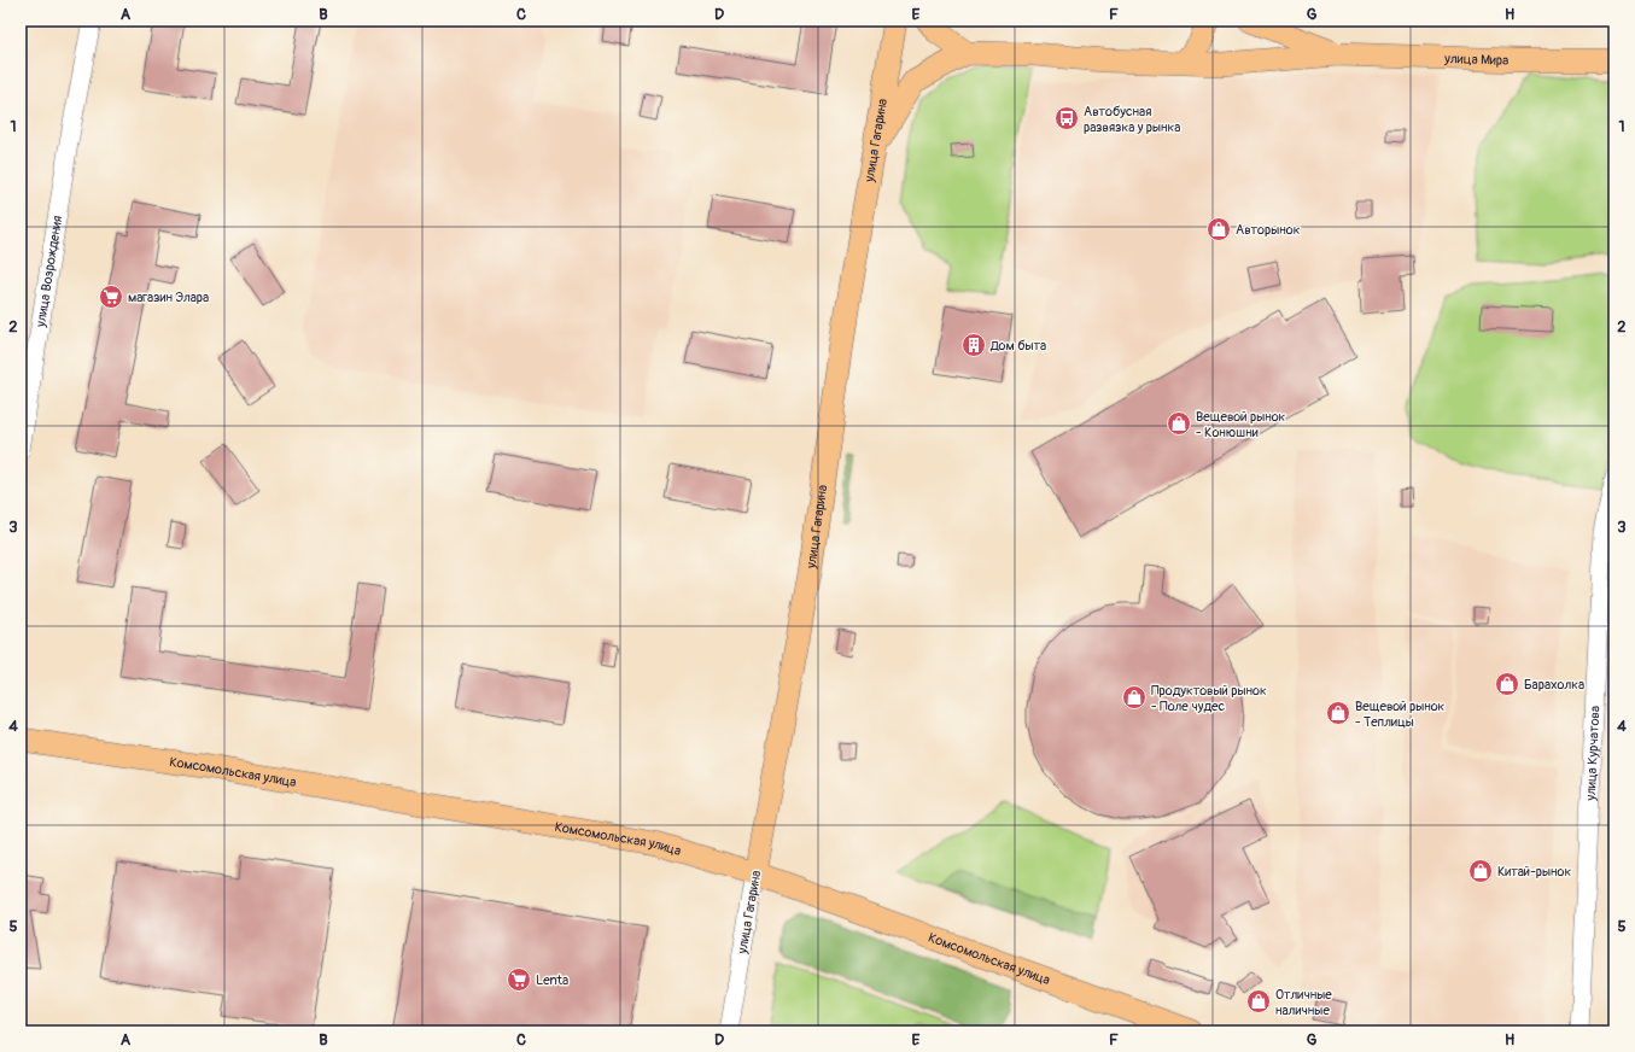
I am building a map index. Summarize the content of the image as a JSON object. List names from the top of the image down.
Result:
{
  "streets": {
    "main road": ["улица Мира", "улица Гагарина", "Комсомольская улица"],
    "street": ["улица Возрождения", "улица Курчатова"]
  },
  "crossings": [
    ["улица Гагарина", "Комсомольская улица"]
  ],
  "places": {
    "bus stop": ["Автобусная развязка у рынка"],
    "shop": [
      "Авторынок",
      "Вещевой рынок - Конюшни",
      "Барахолка",
      "Продуктовый рынок - Поле чудес",
      "Вещевой рынок - Теплицы",
      "Китай-рынок",
      "Отличные наличные"
    ],
    "supermarket": ["магазин Элара", "Lenta"],
    "building": ["Дом быта"]
  },
  "grid": {
    "columns": [
      "A",
      "B",
      "C",
      "D",
      "E",
      "F",
      "G",
      "H"
    ],
    "rows": [
      "1",
      "2",
      "3",
      "4",
      "5"
    ]
  }
}
